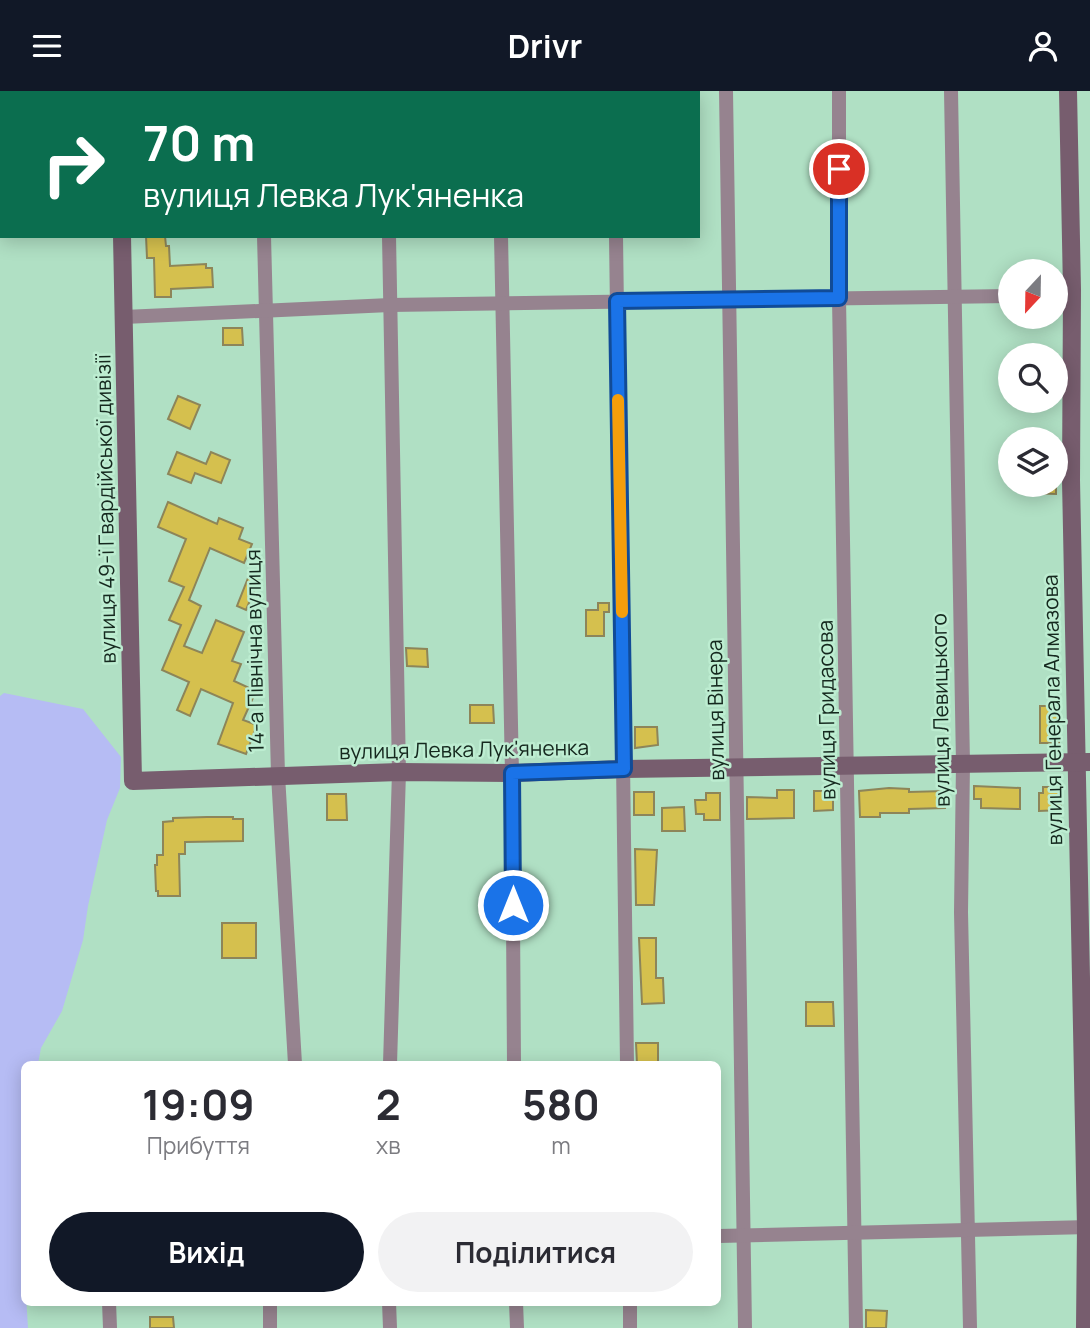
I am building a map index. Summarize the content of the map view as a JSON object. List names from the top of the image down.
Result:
{
  "streets": {
    "street": [
      "вулиця 49-ї Гвардійської дивізії",
      "14-а Північна вулиця",
      "вулиця Вінера",
      "вулиця Гридасова",
      "вулиця Левицького",
      "вулиця Генерала Алмазова",
      "вулиця Левка Лук'яненка"
    ]
  },
  "crossings": [
    ["вулиця 49-ї Гвардійської дивізії", "вулиця Левка Лук'яненка"],
    ["14-а Північна вулиця", "вулиця Левка Лук'яненка"],
    ["вулиця Вінера", "вулиця Левка Лук'яненка"],
    ["вулиця Гридасова", "вулиця Левка Лук'яненка"],
    ["вулиця Левицького", "вулиця Левка Лук'яненка"],
    ["вулиця Генерала Алмазова", "вулиця Левка Лук'яненка"]
  ],
  "north": "bottom",
  "page": {
    "header": "Drivr",
    "turn": ["70 m", "вулиця Левка Лук'яненка"],
    "eta": [
      "19:09",
      "Прибуття",
      "2",
      "хв",
      "580",
      "m"
    ],
    "buttons": ["Вихід", "Поділитися"]
  }
}
